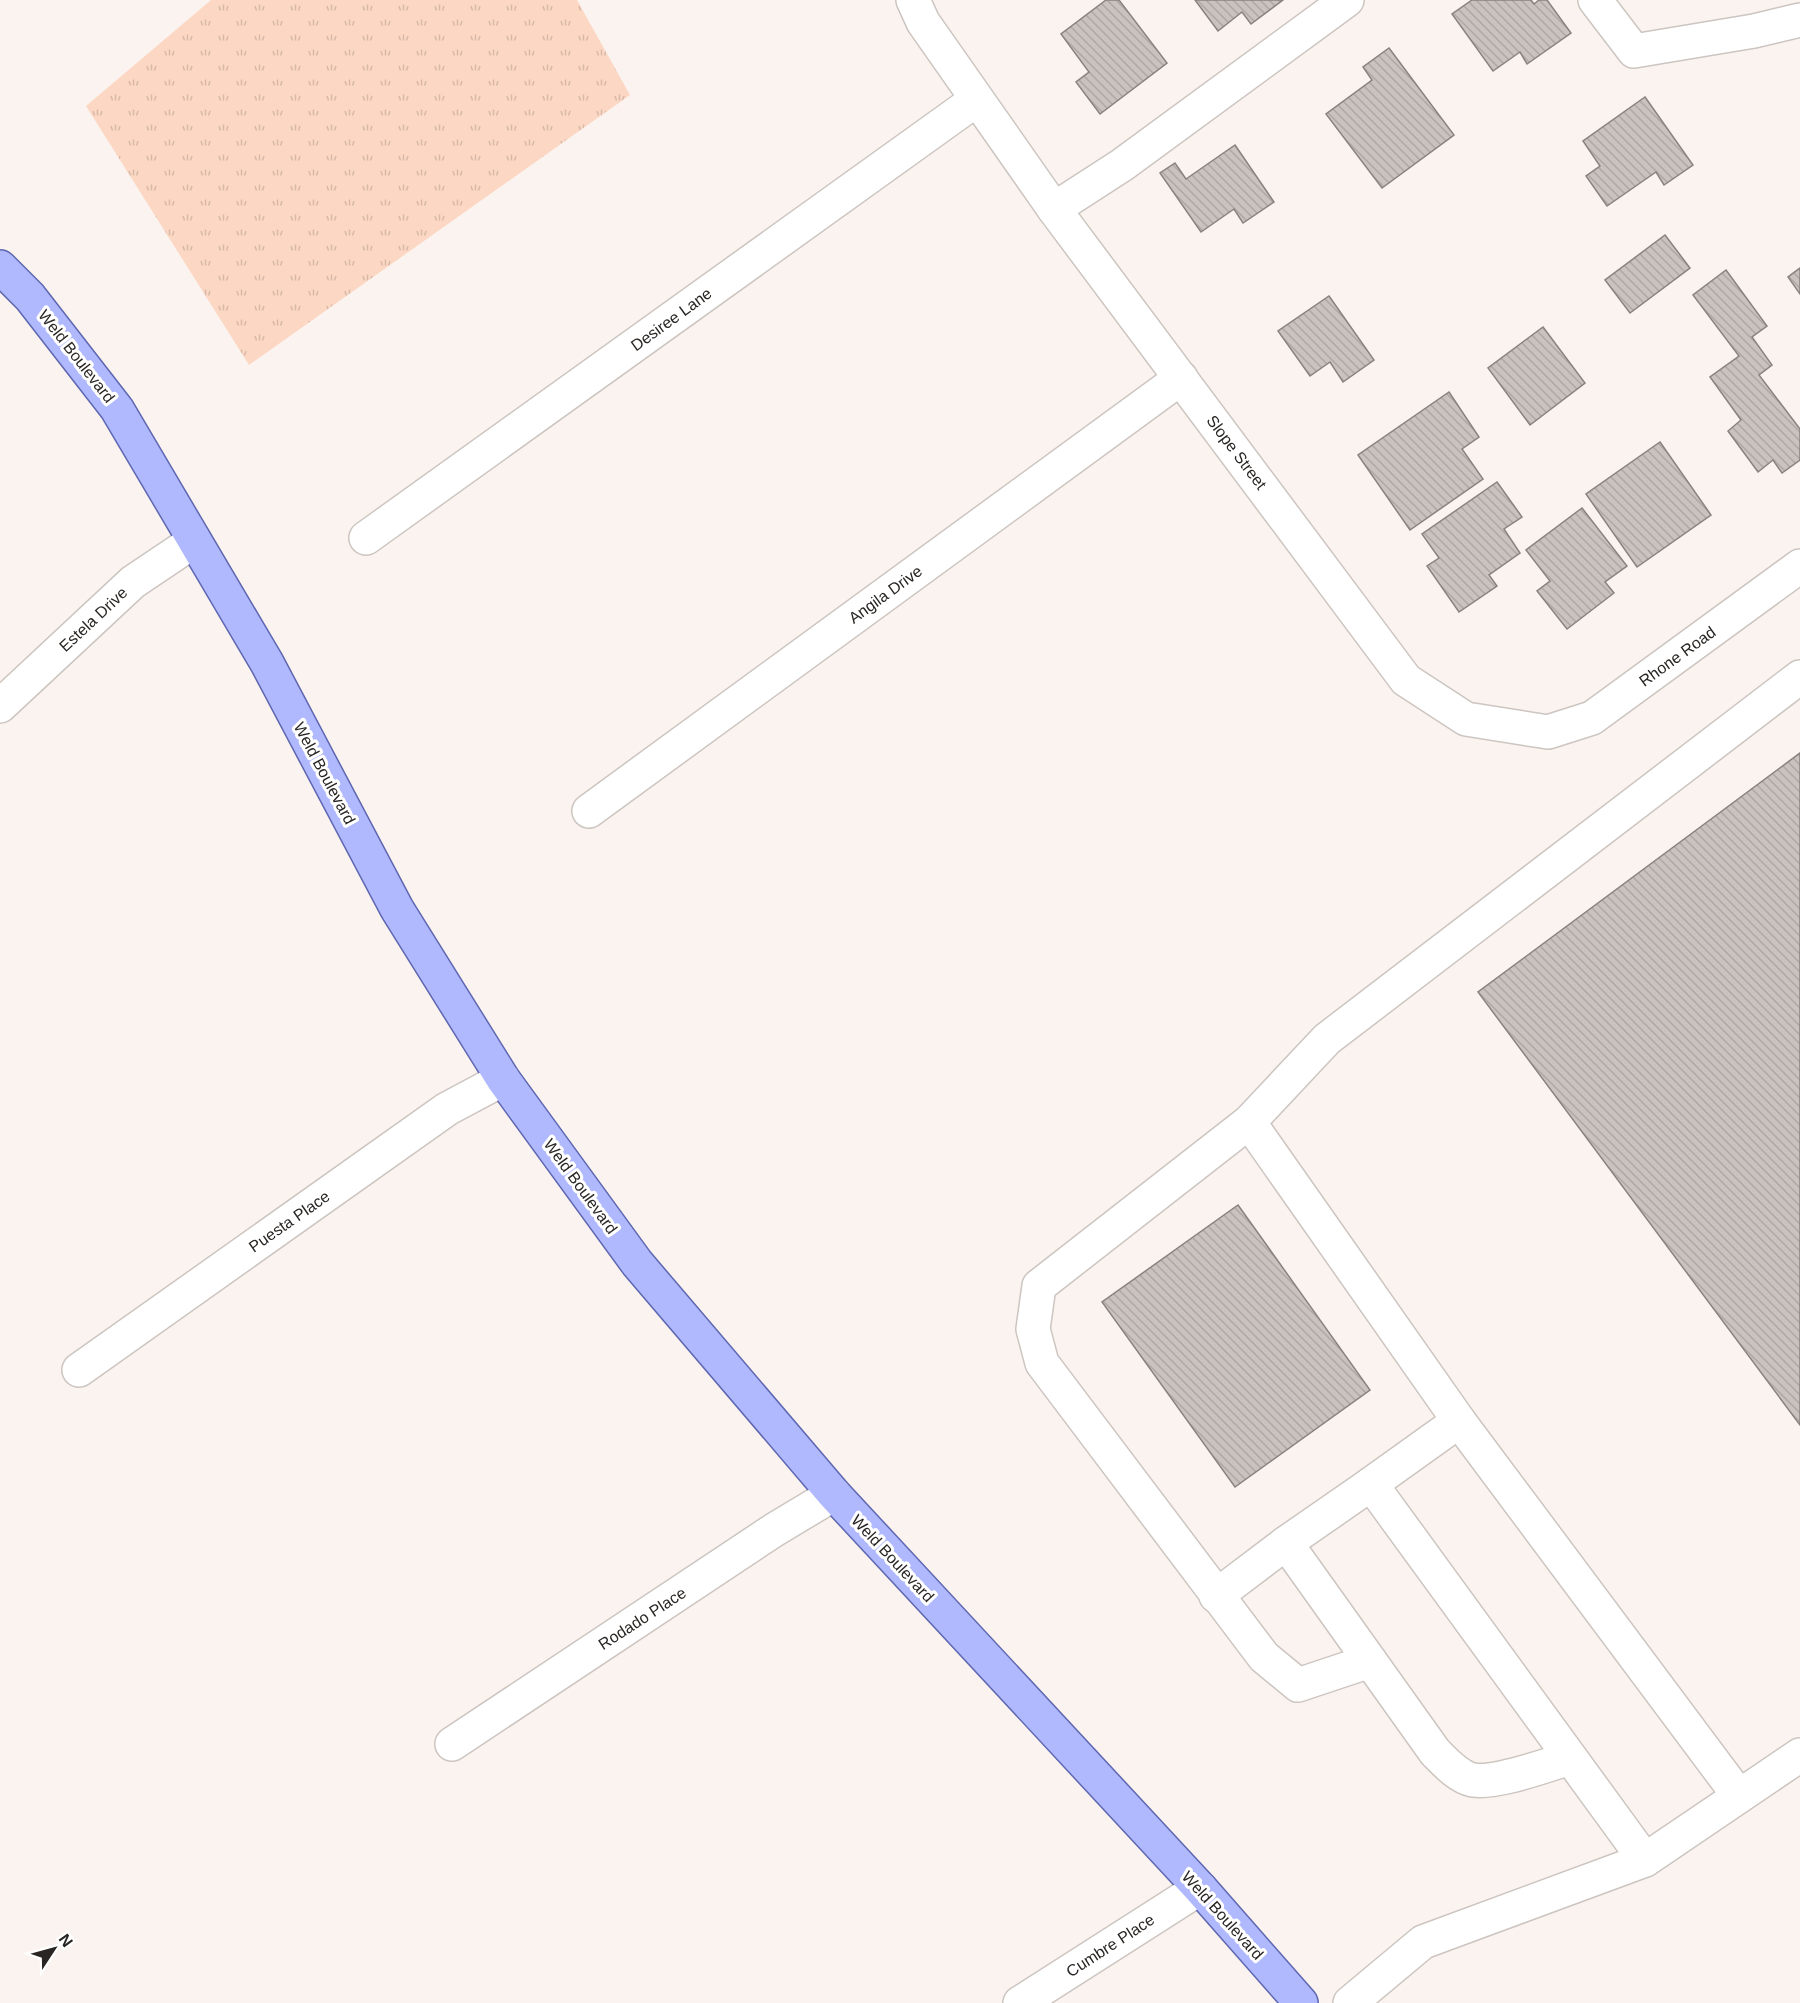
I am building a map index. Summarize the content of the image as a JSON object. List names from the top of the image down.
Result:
{
  "streets": {
    "main road": ["Weld Boulevard"],
    "street": [
      "Desiree Lane",
      "Slope Street",
      "Angila Drive",
      "Estela Drive",
      "Rhone Road",
      "Puesta Place",
      "Rodado Place",
      "Cumbre Place"
    ]
  },
  "crossings": [
    ["Desiree Lane", "Slope Street"],
    ["Weld Boulevard", "Estela Drive"],
    ["Weld Boulevard", "Puesta Place"],
    ["Weld Boulevard", "Rodado Place"],
    ["Weld Boulevard", "Cumbre Place"],
    ["Slope Street", "Angila Drive"],
    ["Slope Street", "Rhone Road"]
  ],
  "north": "top right"
}
